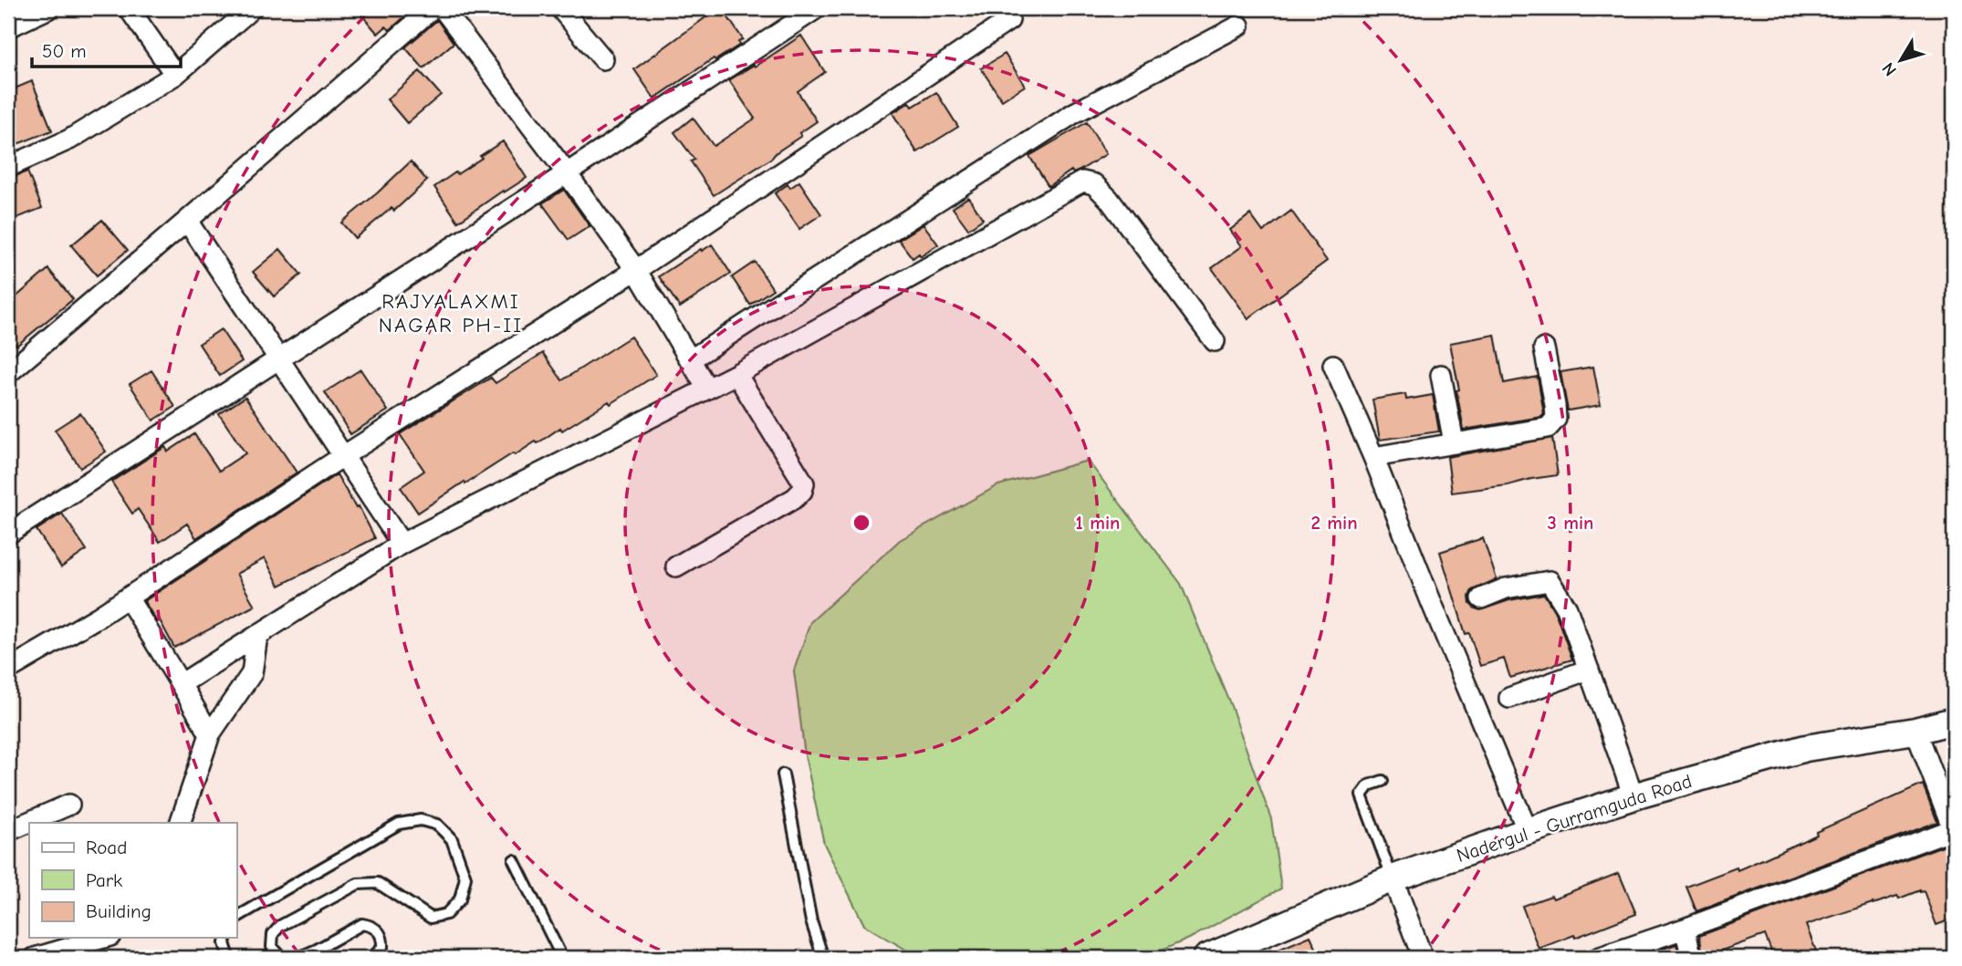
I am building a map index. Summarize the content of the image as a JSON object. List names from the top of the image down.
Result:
{
  "streets": {
    "main road": ["Nadergul - Gurramguda Road"]
  },
  "districts": ["RAJYALAXMI NAGAR PH-II"],
  "legend": ["Road", "Park", "Building"],
  "scale_bar": "50 m",
  "north": "bottom left",
  "rings": ["1 min", "2 min", "3 min"]
}
